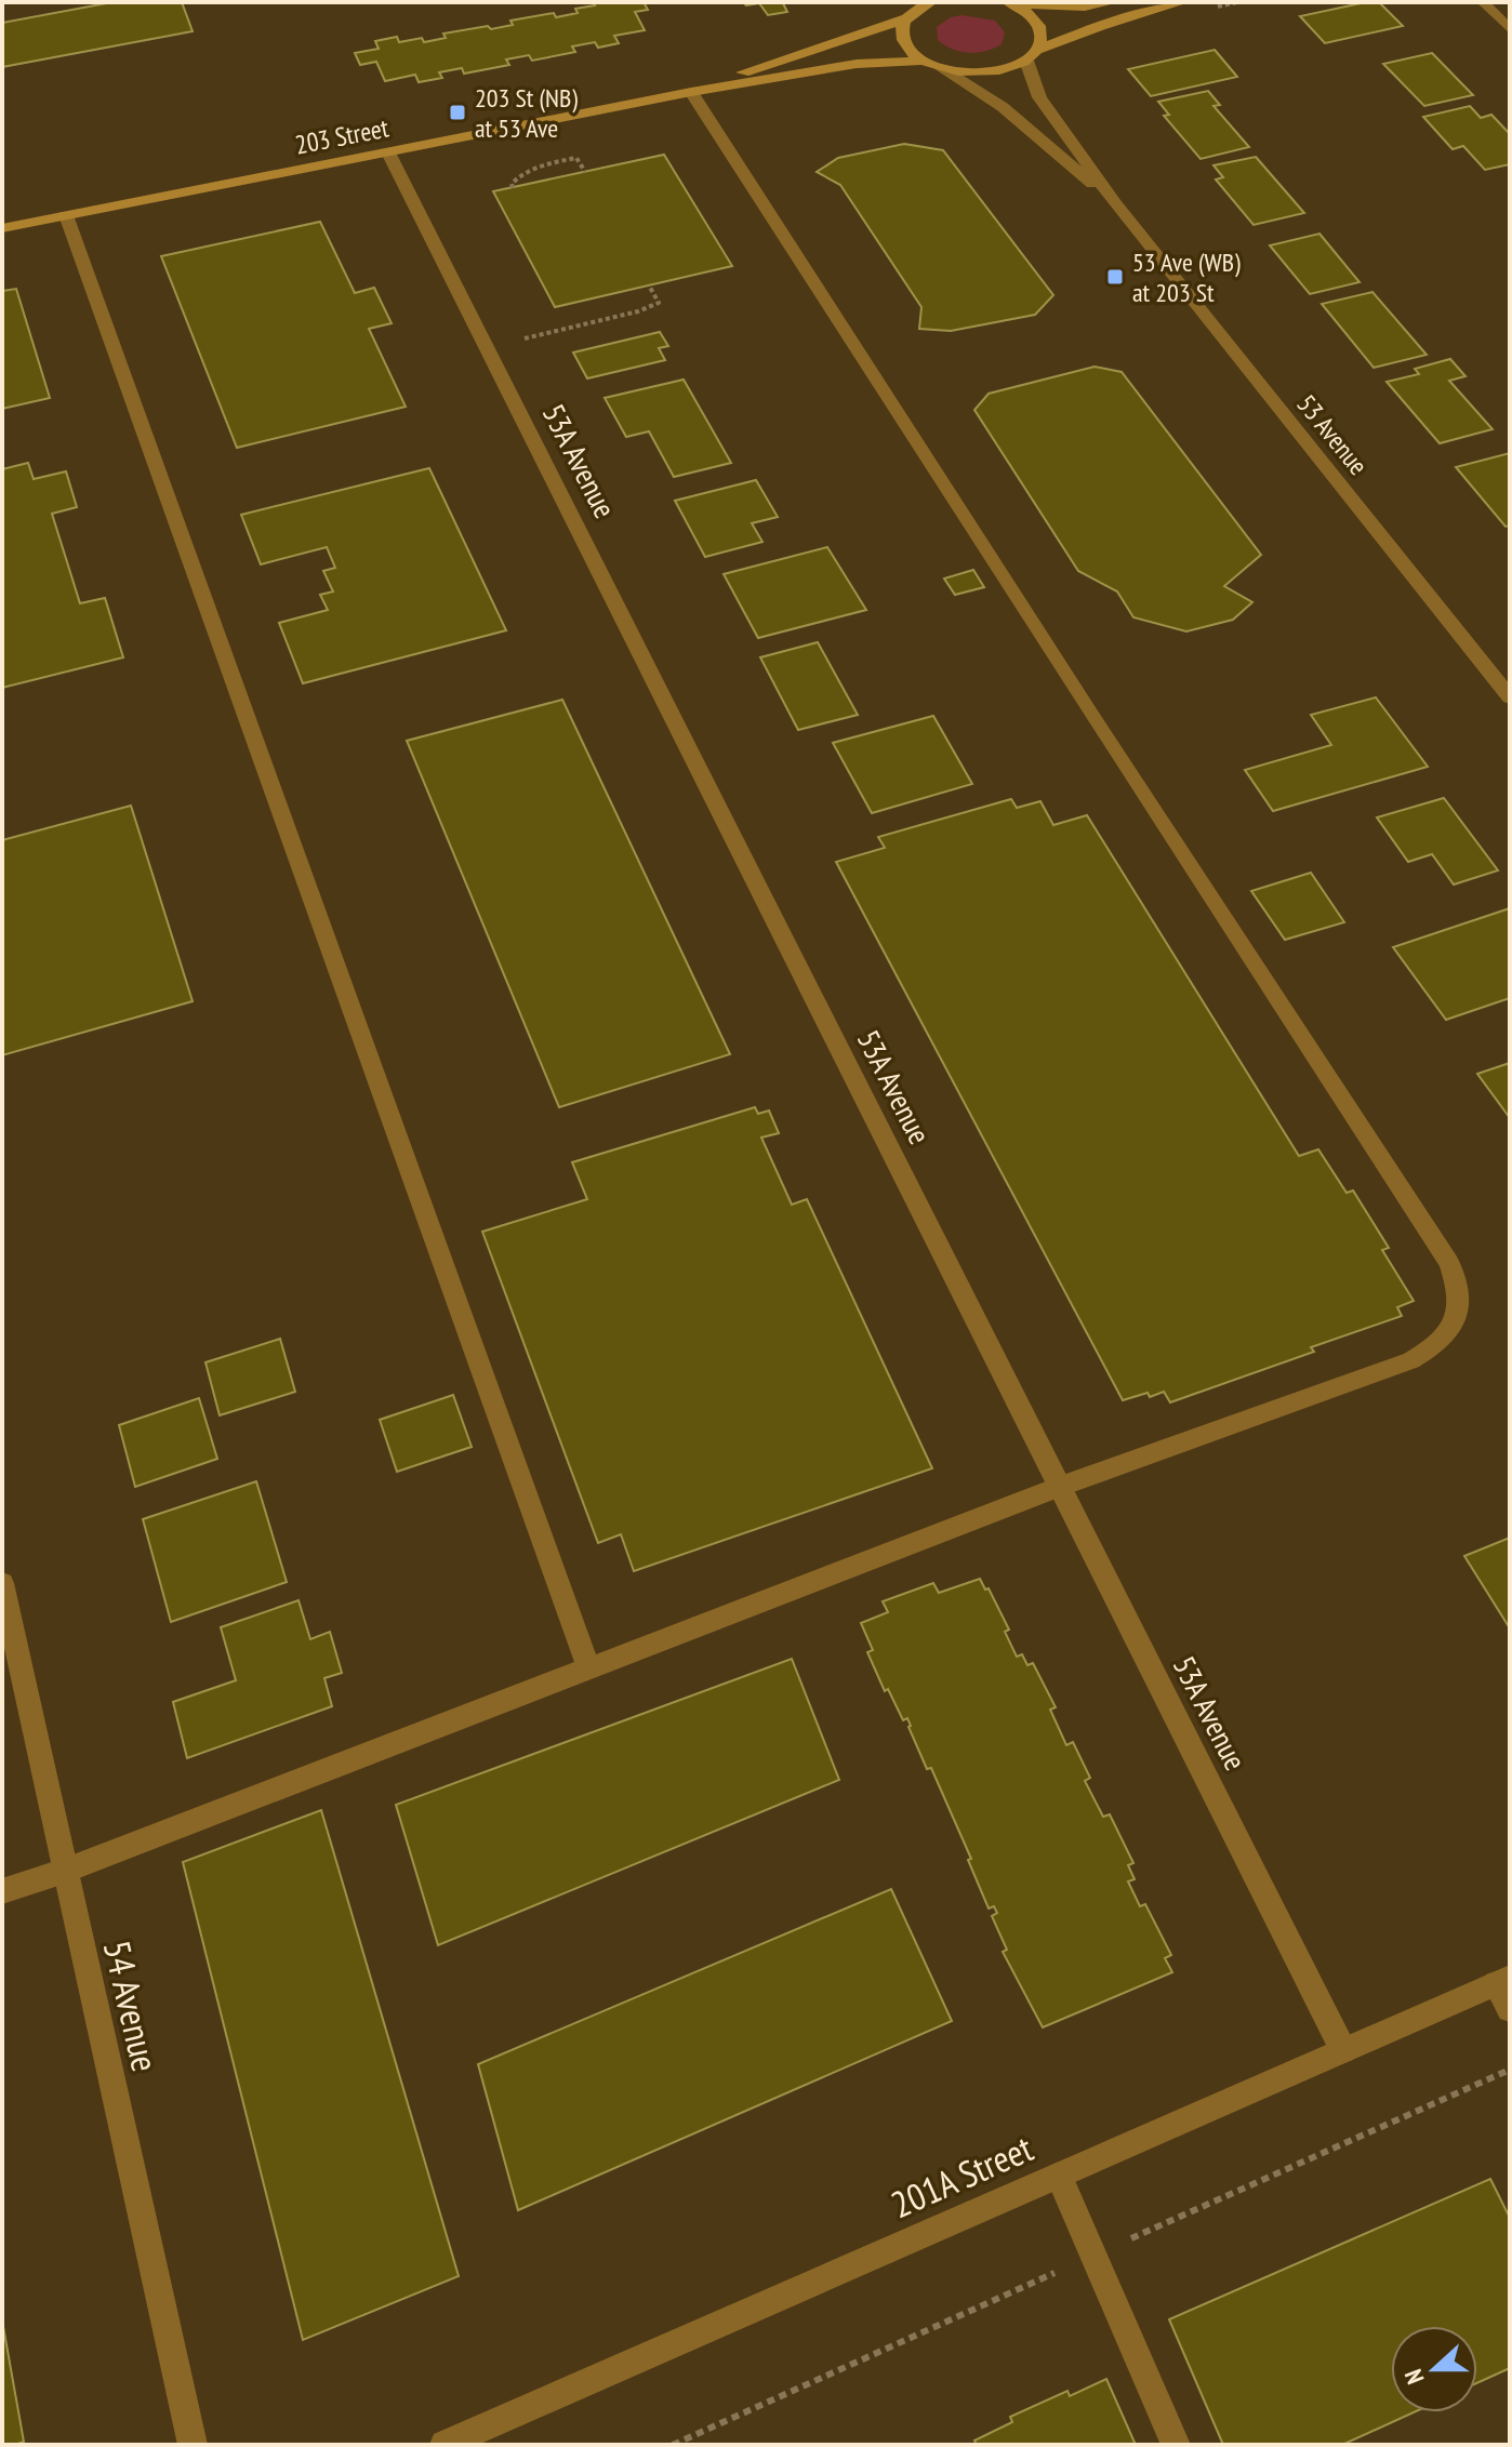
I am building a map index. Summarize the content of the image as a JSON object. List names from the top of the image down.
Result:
{
  "streets": {
    "main road": ["203 Street"],
    "street": [
      "53 Avenue",
      "53A Avenue",
      "54 Avenue",
      "201A Street"
    ]
  },
  "crossings": [
    ["203 Street", "53A Avenue"],
    ["53A Avenue", "201A Street"]
  ],
  "places": {
    "transit": ["203 St (NB) at 53 Ave", "53 Ave (WB) at 203 St"]
  },
  "north": "left"
}
